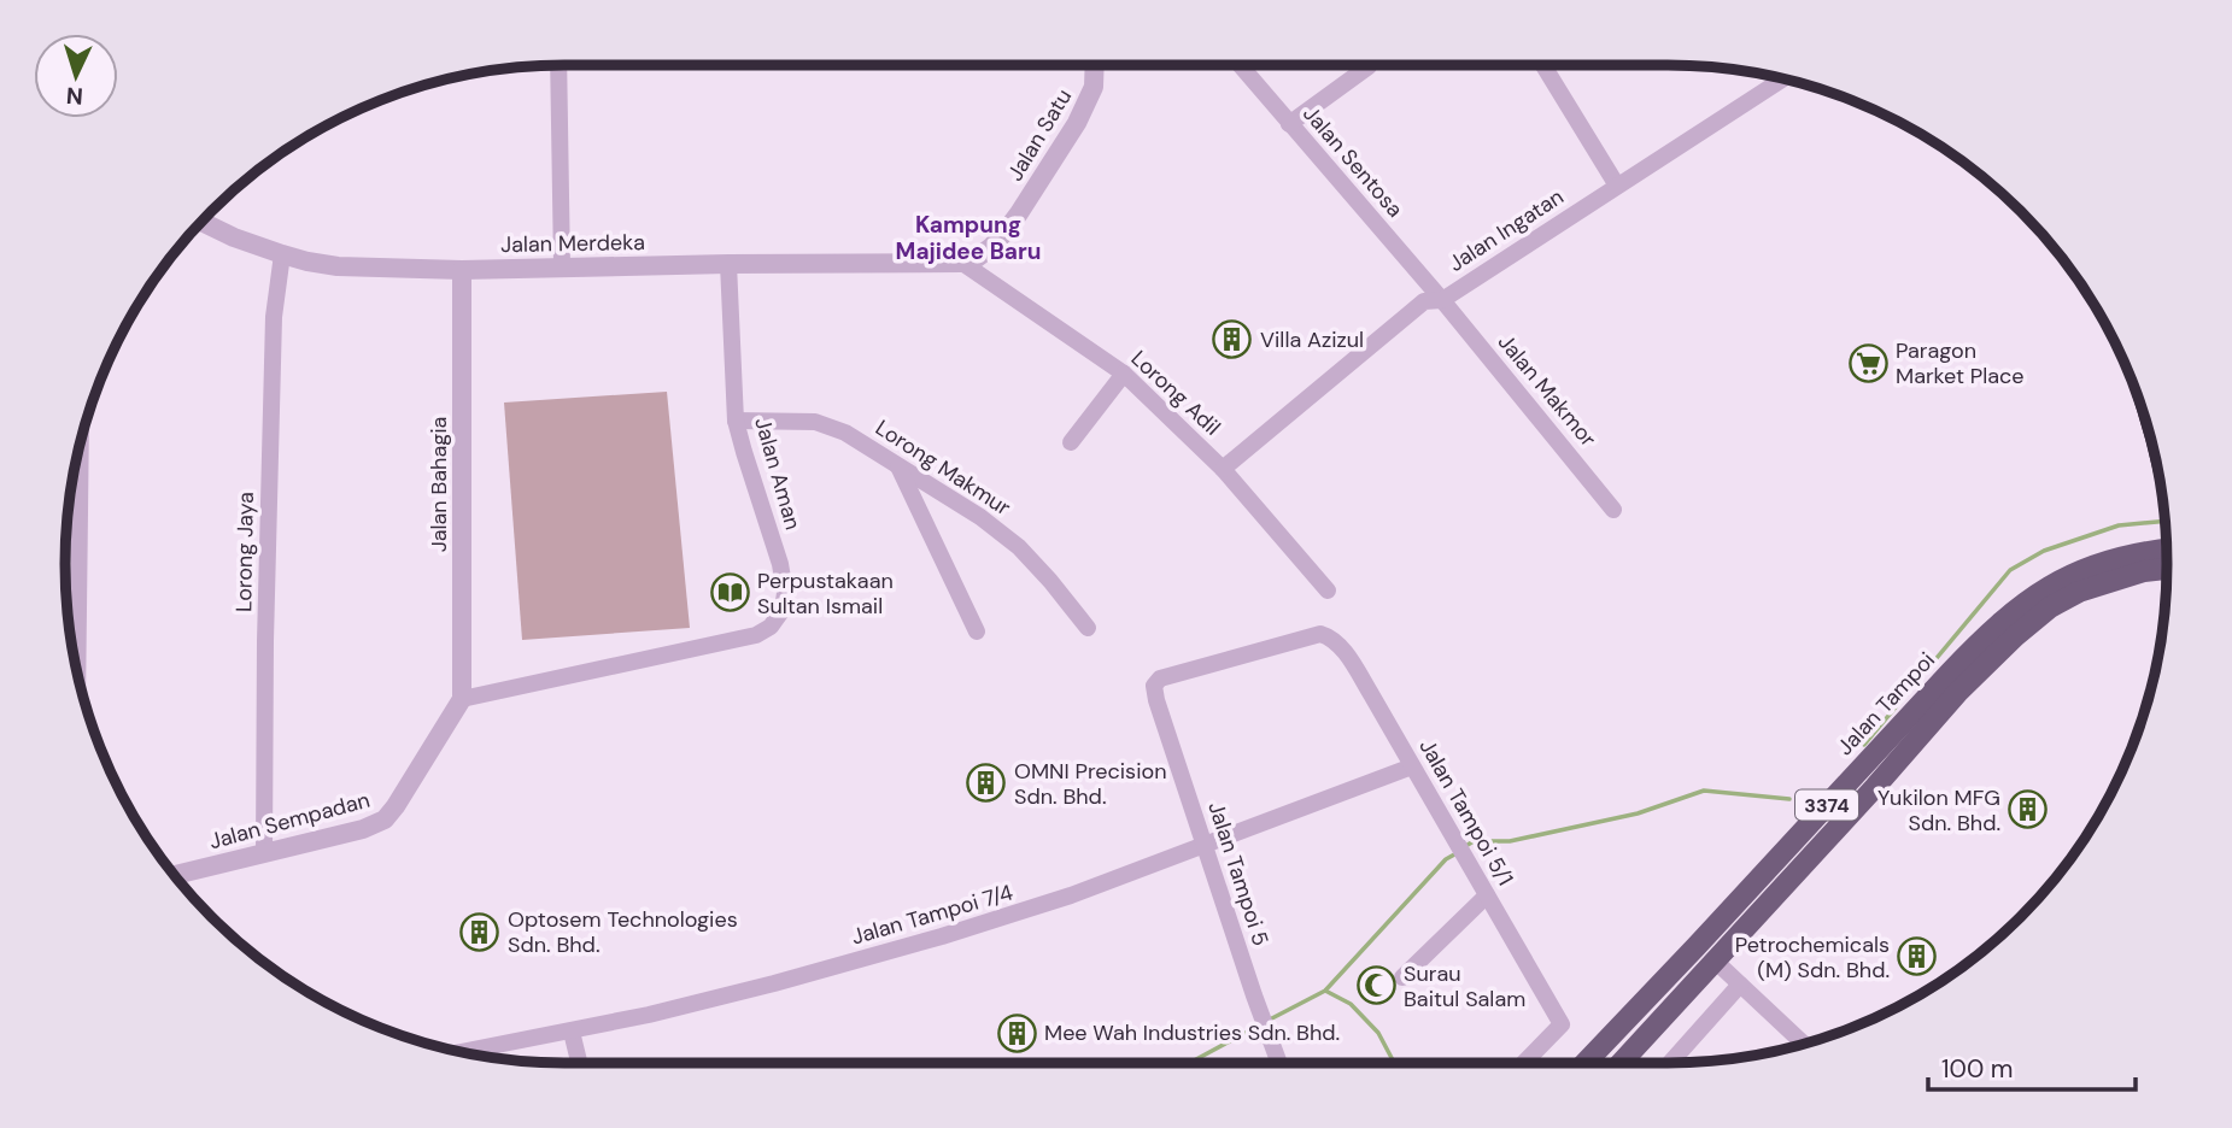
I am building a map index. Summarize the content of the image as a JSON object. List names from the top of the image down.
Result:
{
  "streets": {
    "main road": ["Jalan Tampoi", "3374"],
    "street": [
      "Jalan Satu",
      "Jalan Sentosa",
      "Jalan Ingatan",
      "Jalan Merdeka",
      "Jalan Makmor",
      "Lorong Adil",
      "Lorong Makmur",
      "Jalan Aman",
      "Jalan Bahagia",
      "Lorong Jaya",
      "Jalan Tampoi 5/1",
      "Jalan Sempadan",
      "Jalan Tampoi 5",
      "Jalan Tampoi 7/4"
    ]
  },
  "crossings": [
    ["Jalan Satu", "Jalan Merdeka"],
    ["Jalan Satu", "Lorong Adil"],
    ["Jalan Sentosa", "Jalan Ingatan"],
    ["Jalan Sentosa", "Jalan Makmor"],
    ["Jalan Ingatan", "Jalan Makmor"],
    ["Jalan Ingatan", "Lorong Adil"],
    ["Jalan Merdeka", "Lorong Adil"],
    ["Jalan Merdeka", "Jalan Aman"],
    ["Jalan Merdeka", "Jalan Bahagia"],
    ["Jalan Merdeka", "Lorong Jaya"],
    ["Lorong Makmur", "Jalan Aman"],
    ["Jalan Aman", "Jalan Bahagia"],
    ["Jalan Aman", "Jalan Sempadan"],
    ["Jalan Bahagia", "Jalan Sempadan"],
    ["Lorong Jaya", "Jalan Sempadan"],
    ["Jalan Tampoi 5/1", "Jalan Tampoi 5"],
    ["Jalan Tampoi 5/1", "Jalan Tampoi 7/4"],
    ["Jalan Tampoi 5", "Jalan Tampoi 7/4"]
  ],
  "districts": ["Kampung Majidee Baru"],
  "places": {
    "building": [
      "Villa Azizul",
      "OMNI Precision Sdn. Bhd.",
      "Yukilon MFG Sdn. Bhd.",
      "Optosem Technologies Sdn. Bhd.",
      "Petrochemicals (M) Sdn. Bhd.",
      "Mee Wah Industries Sdn. Bhd."
    ],
    "supermarket": ["Paragon Market Place"],
    "library": ["Perpustakaan Sultan Ismail"],
    "mosque": ["Surau Baitul Salam"]
  },
  "scale_bar": "100 m",
  "north": "bottom"
}
